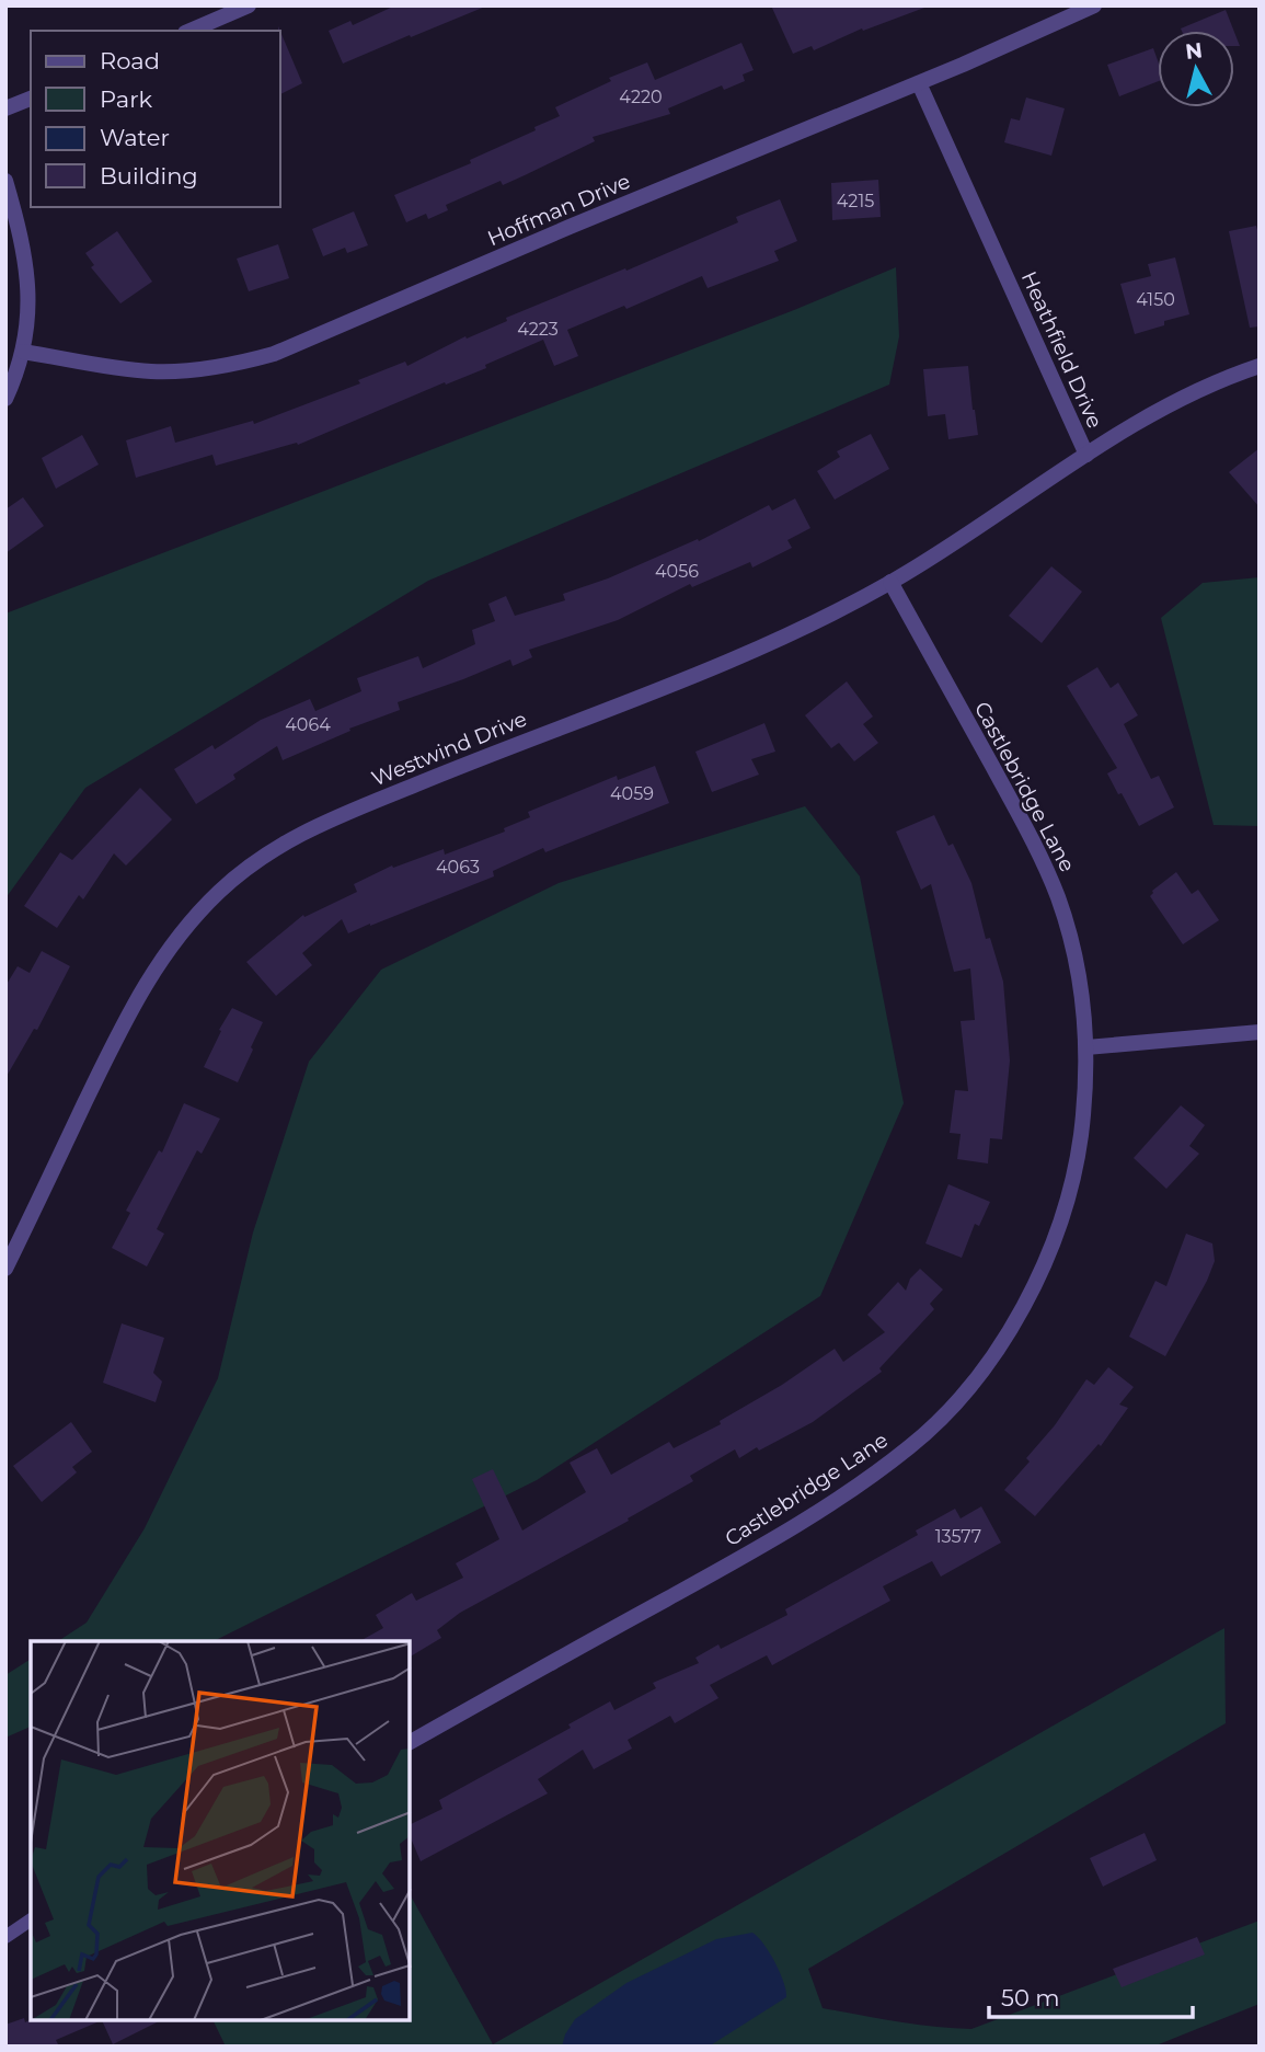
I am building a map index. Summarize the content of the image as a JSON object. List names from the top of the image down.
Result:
{
  "streets": {
    "street": [
      "Hoffman Drive",
      "Heathfield Drive",
      "Westwind Drive",
      "Castlebridge Lane"
    ]
  },
  "crossings": [
    ["Hoffman Drive", "Heathfield Drive"],
    ["Heathfield Drive", "Westwind Drive"],
    ["Westwind Drive", "Castlebridge Lane"]
  ],
  "house_numbers": [
    "4220",
    "4215",
    "4150",
    "4223",
    "4056",
    "4064",
    "4059",
    "4063",
    "13577"
  ],
  "legend": [
    "Road",
    "Park",
    "Water",
    "Building"
  ],
  "scale_bar": "50 m",
  "north": "top"
}
